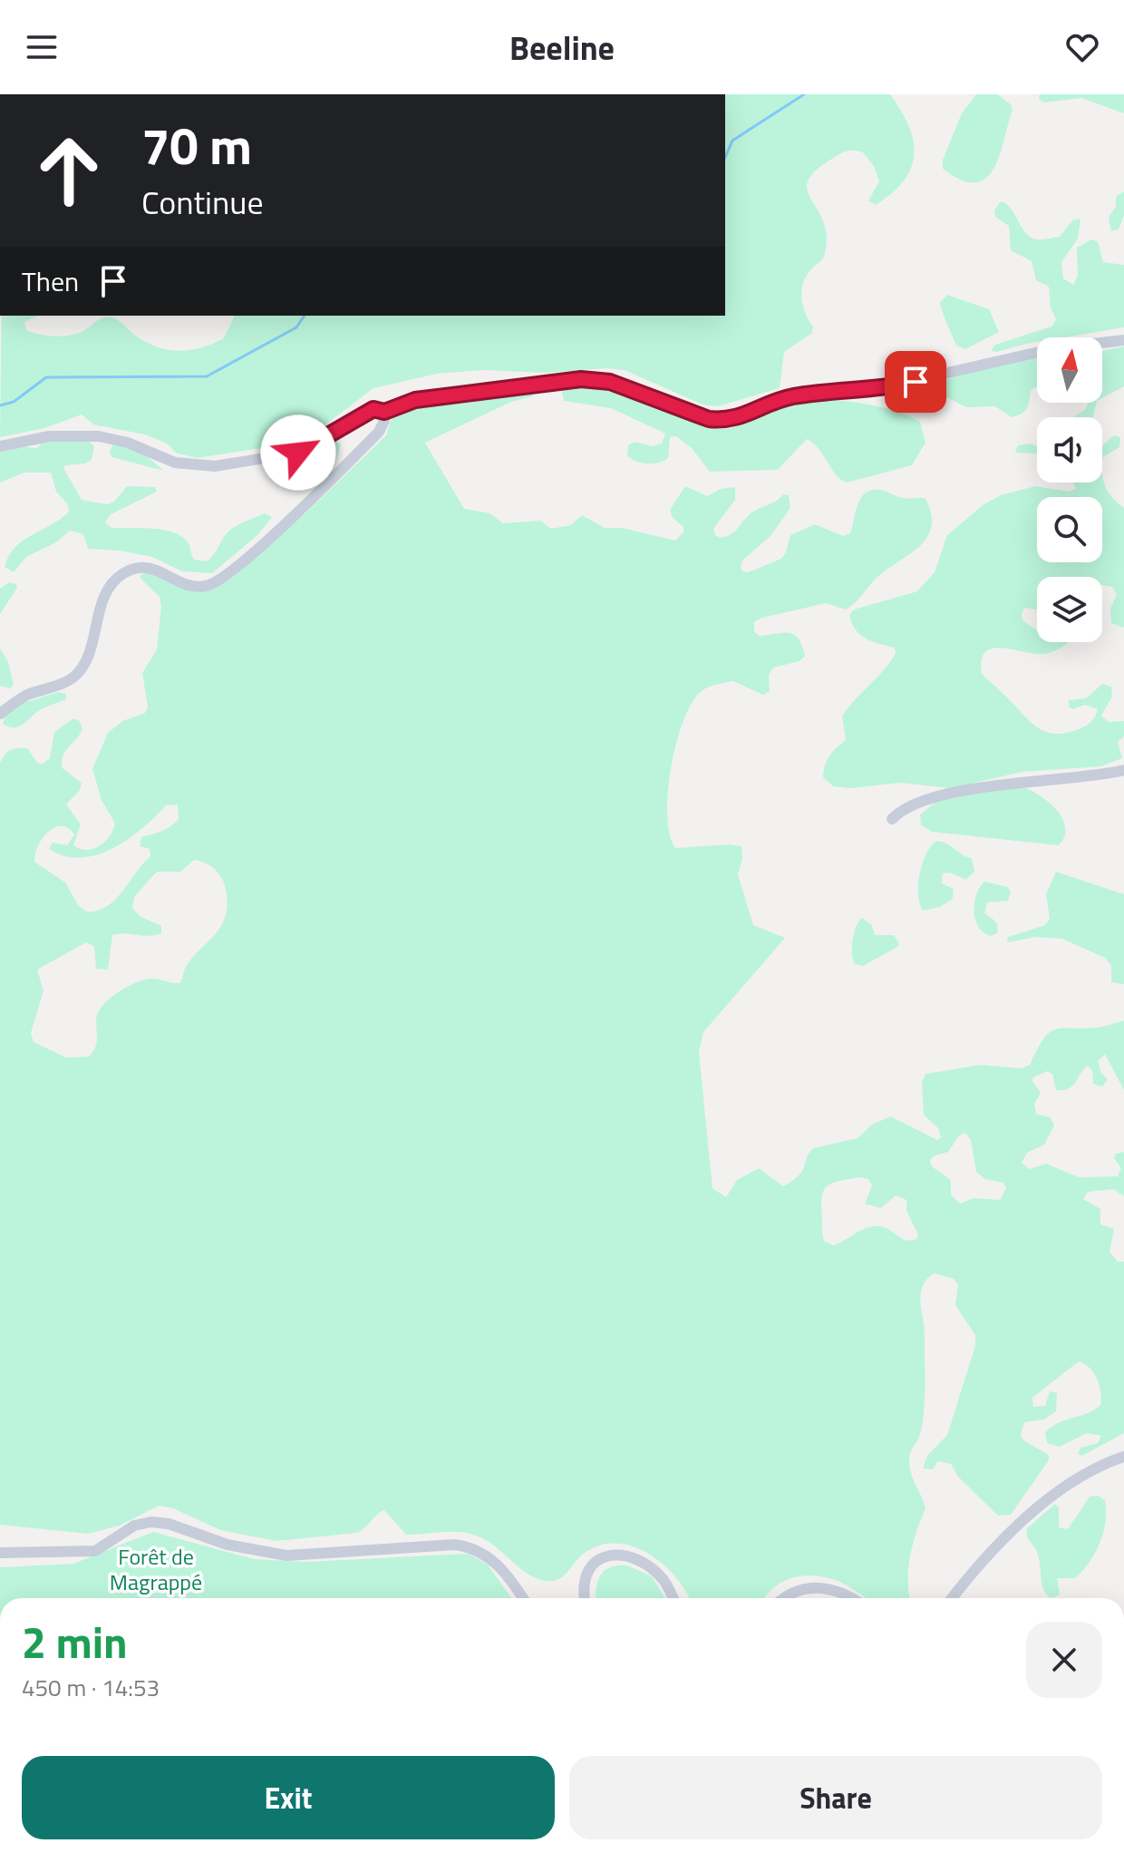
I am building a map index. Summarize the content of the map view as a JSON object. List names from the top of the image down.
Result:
{
  "parks": ["Forêt de Magrappé"],
  "north": "top",
  "page": {
    "header": "Beeline",
    "turn": ["70 m", "Continue"],
    "then": "Then",
    "heading": ["2 min", "450 m · 14:53"],
    "buttons": ["Exit", "Share"]
  }
}
